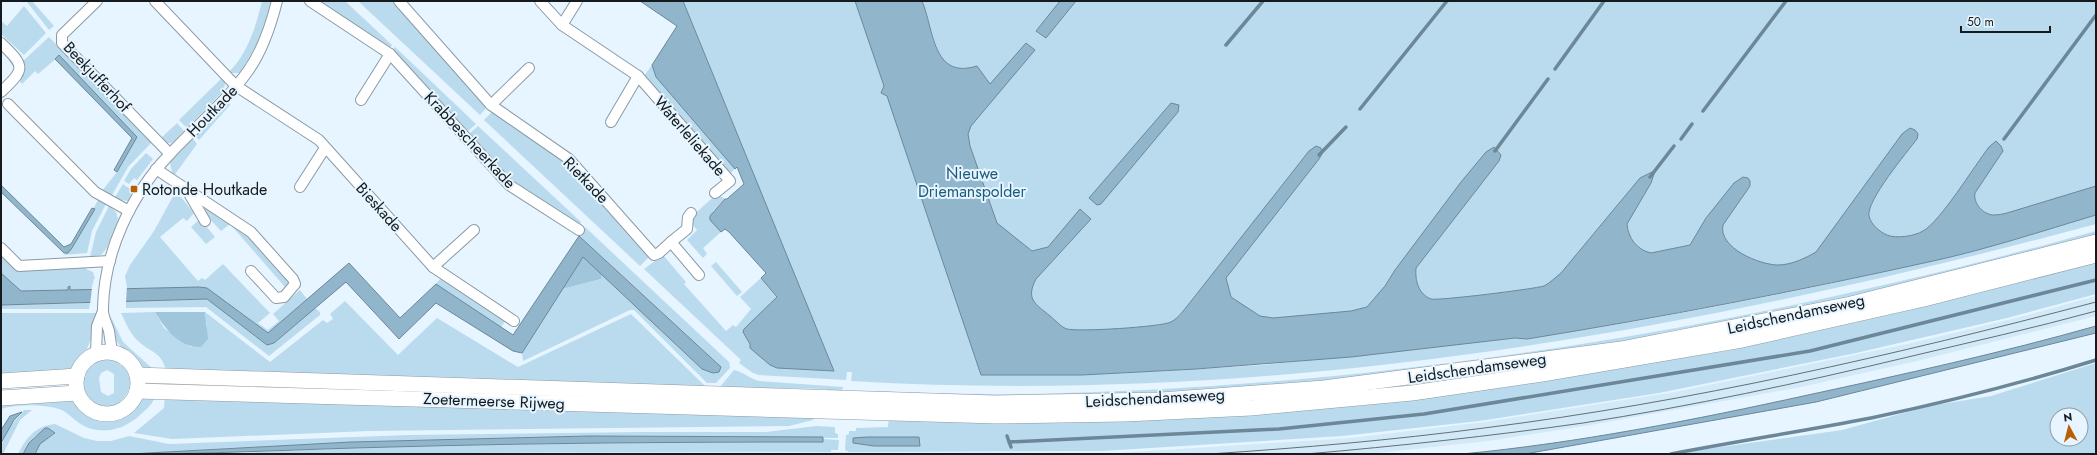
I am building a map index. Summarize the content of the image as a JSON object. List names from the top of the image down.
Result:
{
  "streets": {
    "main road": ["Leidschendamseweg", "Zoetermeerse Rijweg"],
    "street": [
      "Beekjufferhof",
      "Houtkade",
      "Waterleliekade",
      "Krabbescheerkade",
      "Rietkade",
      "Bieskade"
    ]
  },
  "crossings": [
    ["Beekjufferhof", "Houtkade"],
    ["Houtkade", "Bieskade"],
    ["Houtkade", "Zoetermeerse Rijweg"],
    ["Leidschendamseweg", "Zoetermeerse Rijweg"]
  ],
  "parks": ["Nieuwe Driemanspolder"],
  "places": {
    "transit": ["Rotonde Houtkade"]
  },
  "scale_bar": "50 m",
  "north": "top"
}
